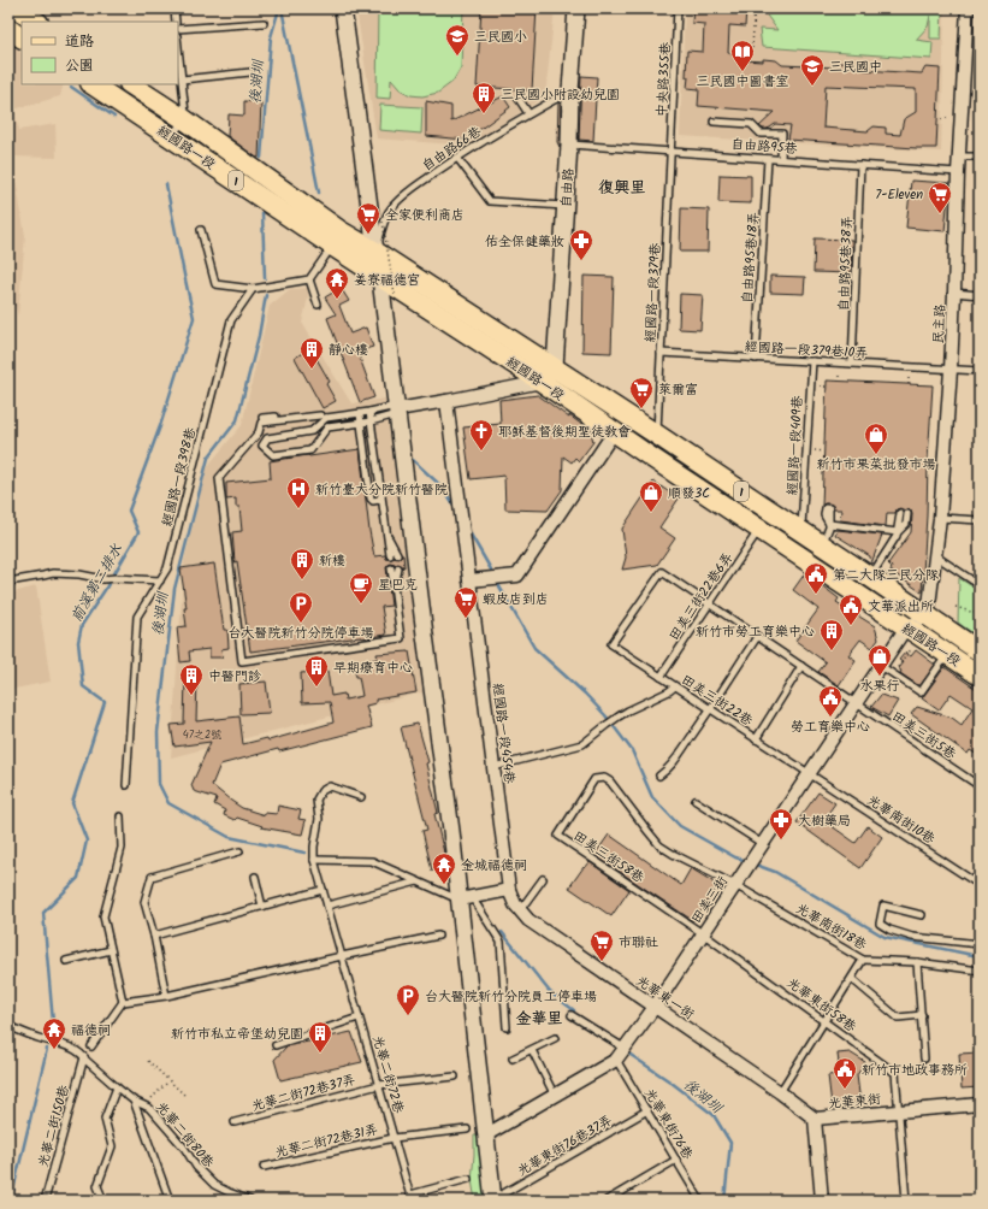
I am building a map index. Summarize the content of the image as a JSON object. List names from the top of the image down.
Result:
{
  "streets": {
    "main road": ["經國路一段", "1"],
    "street": [
      "自由路",
      "民主路",
      "經國路一段454巷",
      "田美三街",
      "光華東一街",
      "光華東街"
    ],
    "lane": [
      "中央路355巷",
      "自由路95巷",
      "自由路66巷",
      "自由路95巷18弄",
      "自由路95巷38弄",
      "經國路一段379巷",
      "經國路一段379巷10弄",
      "經國路一段409巷",
      "經國路一段398巷",
      "田美三街22巷6弄",
      "田美三街22巷",
      "田美三街5巷",
      "光華南街10巷",
      "田美三街58巷",
      "光華南街18巷",
      "光華東街58巷",
      "光華二街72巷",
      "光華二街72巷37弄",
      "光華東街76巷",
      "光華二街150巷",
      "光華二街80巷",
      "光華二街72巷31弄",
      "光華東街76巷37弄"
    ]
  },
  "crossings": [
    ["中央路355巷", "自由路95巷"],
    ["中央路355巷", "經國路一段379巷"],
    ["自由路95巷", "自由路"],
    ["自由路95巷", "自由路95巷18弄"],
    ["自由路95巷", "自由路95巷38弄"],
    ["自由路95巷", "經國路一段379巷"],
    ["自由路95巷", "民主路"],
    ["經國路一段", "自由路66巷"],
    ["經國路一段", "自由路"],
    ["經國路一段", "經國路一段379巷"],
    ["經國路一段", "民主路"],
    ["經國路一段", "經國路一段409巷"],
    ["經國路一段", "田美三街22巷6弄"],
    ["經國路一段", "田美三街"],
    ["自由路66巷", "自由路"],
    ["自由路95巷18弄", "經國路一段379巷10弄"],
    ["自由路95巷38弄", "經國路一段379巷10弄"],
    ["經國路一段379巷", "經國路一段379巷10弄"],
    ["民主路", "經國路一段379巷10弄"],
    ["經國路一段379巷10弄", "經國路一段409巷"],
    ["田美三街22巷6弄", "田美三街22巷"],
    ["田美三街22巷6弄", "田美三街5巷"],
    ["田美三街22巷", "田美三街5巷"],
    ["田美三街22巷", "光華南街10巷"],
    ["田美三街22巷", "田美三街"],
    ["經國路一段454巷", "光華東一街"],
    ["田美三街5巷", "田美三街"],
    ["光華南街10巷", "田美三街"],
    ["田美三街58巷", "田美三街"],
    ["田美三街58巷", "光華南街18巷"],
    ["田美三街58巷", "光華東街58巷"],
    ["田美三街", "光華南街18巷"],
    ["田美三街", "光華東一街"],
    ["田美三街", "光華東街58巷"],
    ["田美三街", "光華東街76巷"],
    ["光華東一街", "光華東街"],
    ["光華東街58巷", "光華東街"],
    ["光華二街72巷", "光華二街72巷37弄"],
    ["光華二街72巷", "光華二街72巷31弄"],
    ["光華東街76巷", "光華東街76巷37弄"],
    ["光華二街150巷", "光華二街80巷"]
  ],
  "districts": ["復興里", "金華里"],
  "water": ["後湖圳", "前溪第二排水"],
  "places": {
    "school or university": ["三民國小", "三民國中"],
    "library": ["三民國中圖書室"],
    "building": [
      "三民國小附設幼兒園",
      "靜心樓",
      "新樓",
      "新竹市勞工育樂中心",
      "早期療育中心",
      "中醫門診",
      "新竹市私立帝堡幼兒園"
    ],
    "supermarket": [
      "7-Eleven",
      "全家便利商店",
      "萊爾富",
      "蝦皮店到店",
      "市聯社"
    ],
    "pharmacy": ["佑全保健藥妝", "大樹藥局"],
    "temple": ["姜寮福德宮", "金城福德祠", "福德祠"],
    "church": ["耶穌基督後期聖徒教會"],
    "shop": ["新竹市果菜批發市場", "順發3C", "水果行"],
    "hospital": ["新竹臺大分院新竹醫院"],
    "public building": [
      "第二大隊三民分隊",
      "文華派出所",
      "勞工育樂中心",
      "新竹市地政事務所"
    ],
    "cafe": ["星巴克"],
    "parking": ["台大醫院新竹分院停車場", "台大醫院新竹分院員工停車場"]
  },
  "house_numbers": ["47之2號"],
  "legend": ["道路", "公園"]
}
